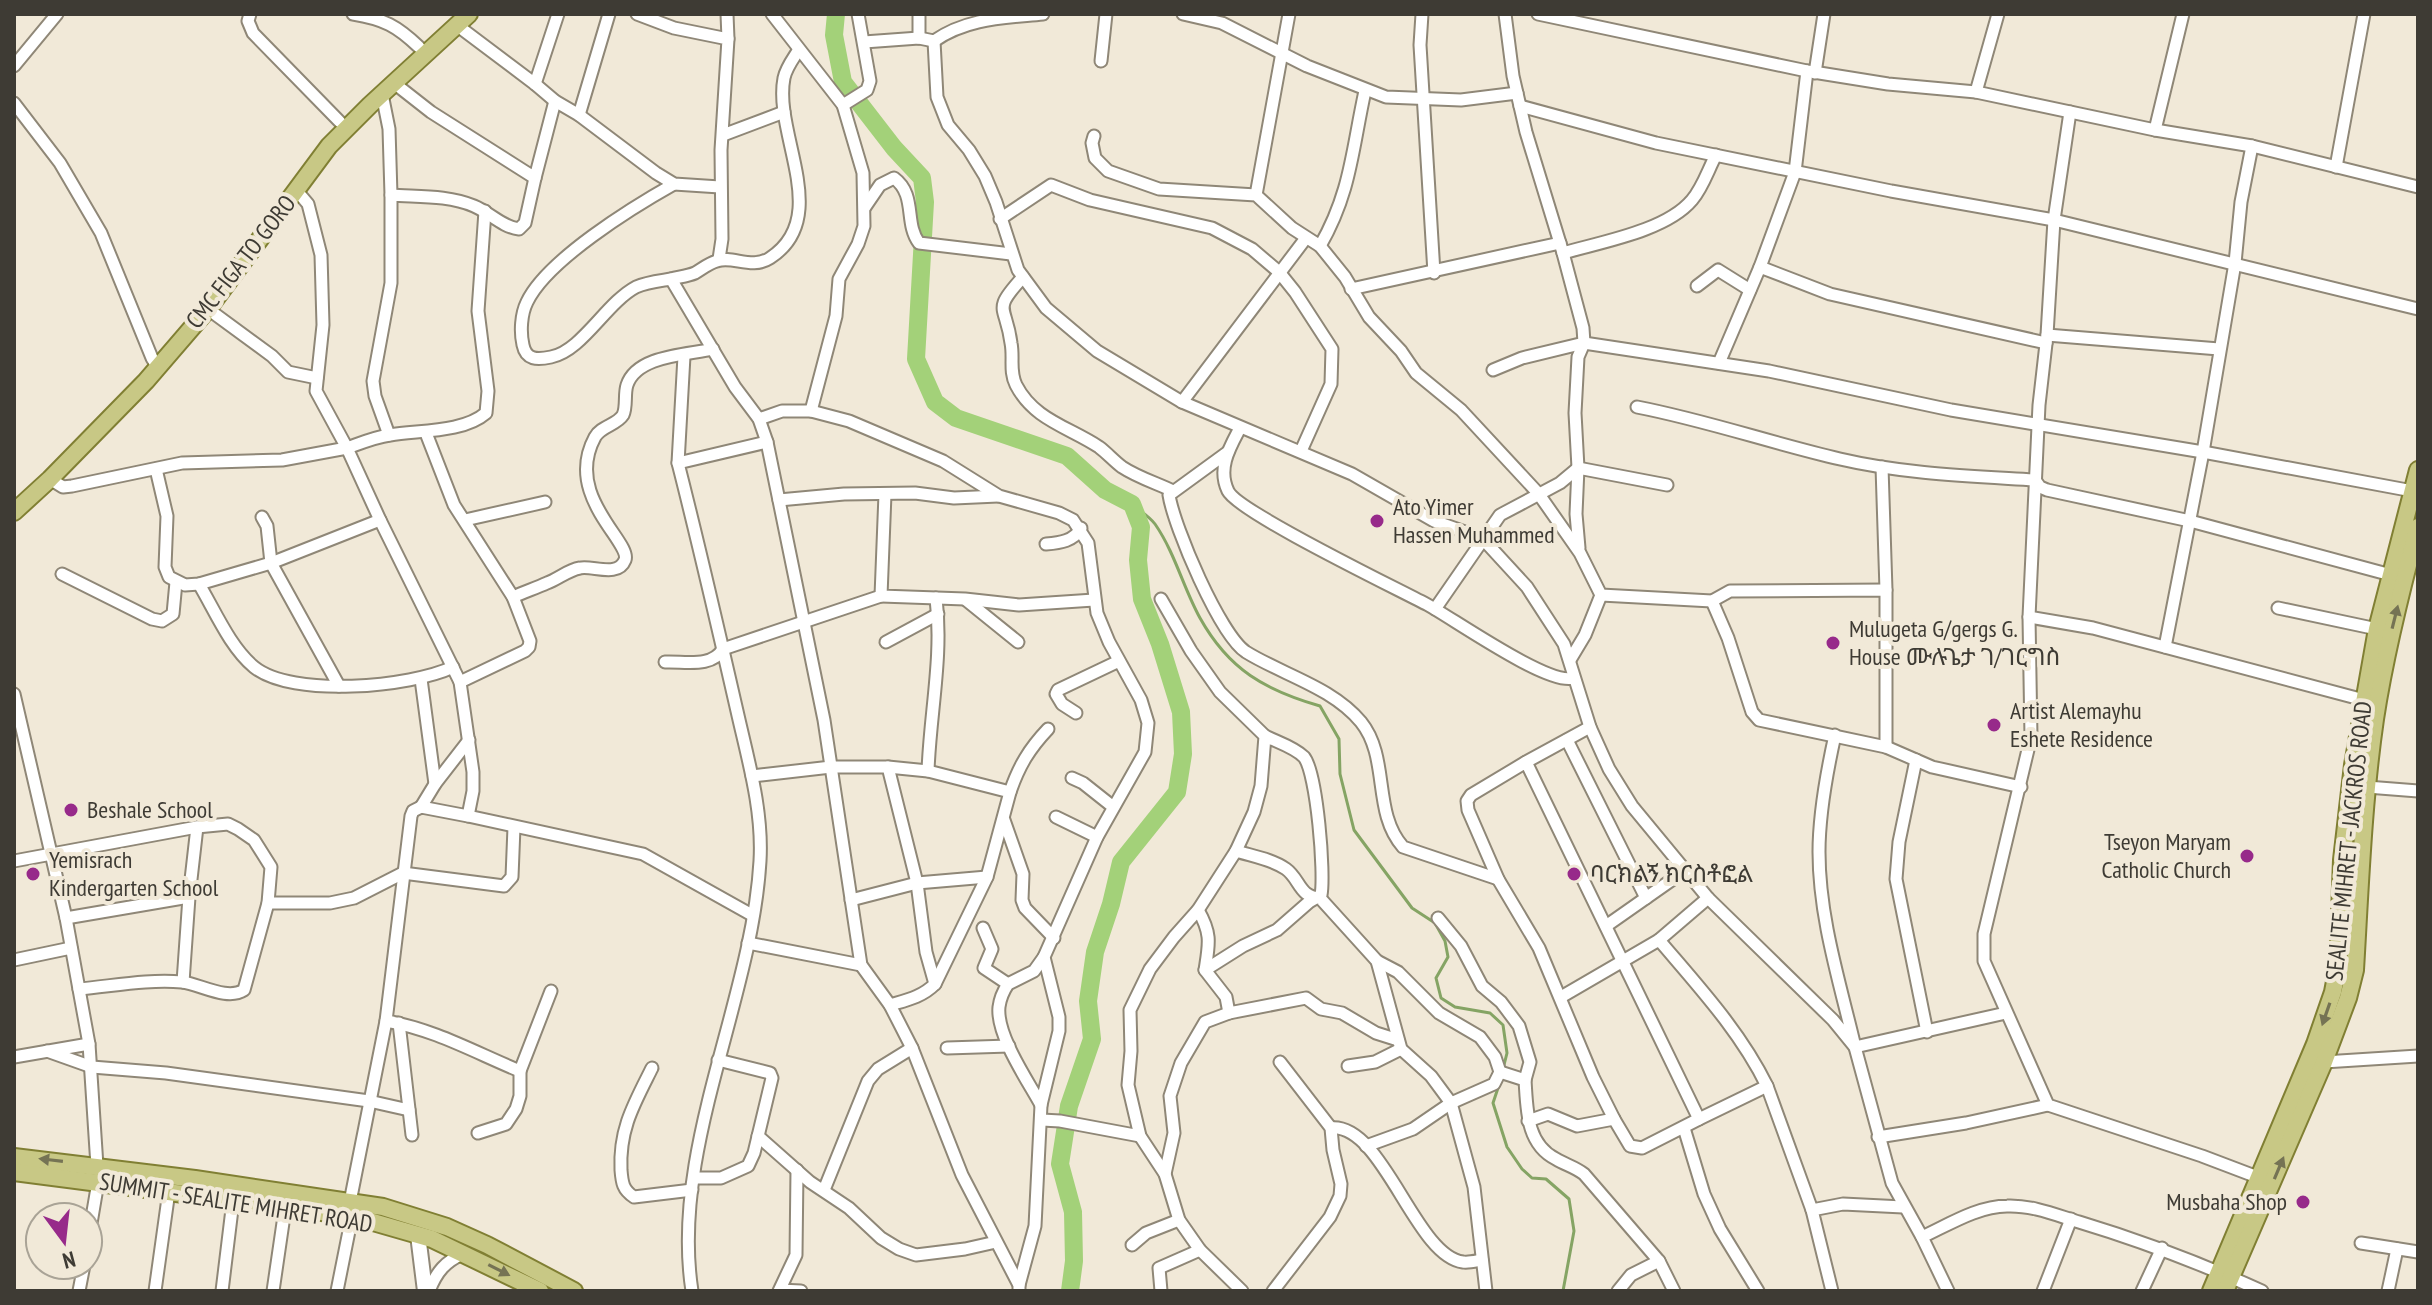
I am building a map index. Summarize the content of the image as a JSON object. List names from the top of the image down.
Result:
{
  "streets": {
    "main road": ["CMC FIGA TO GORO", "SEALITE MIHRET - JACKROS ROAD", "SUMMIT - SEALITE MIHRET ROAD"]
  },
  "places": [
    "Ato Yimer Hassen Muhammed",
    "Mulugeta G/gergs G. House ሙሉጌታ ገ/ገርግስ",
    "Artist Alemayhu Eshete Residence",
    "Beshale School",
    "Tseyon Maryam Catholic Church",
    "Yemisrach Kindergarten School",
    "ባርክልኝ ክርስቶፎል",
    "Musbaha Shop"
  ],
  "north": "bottom"
}
